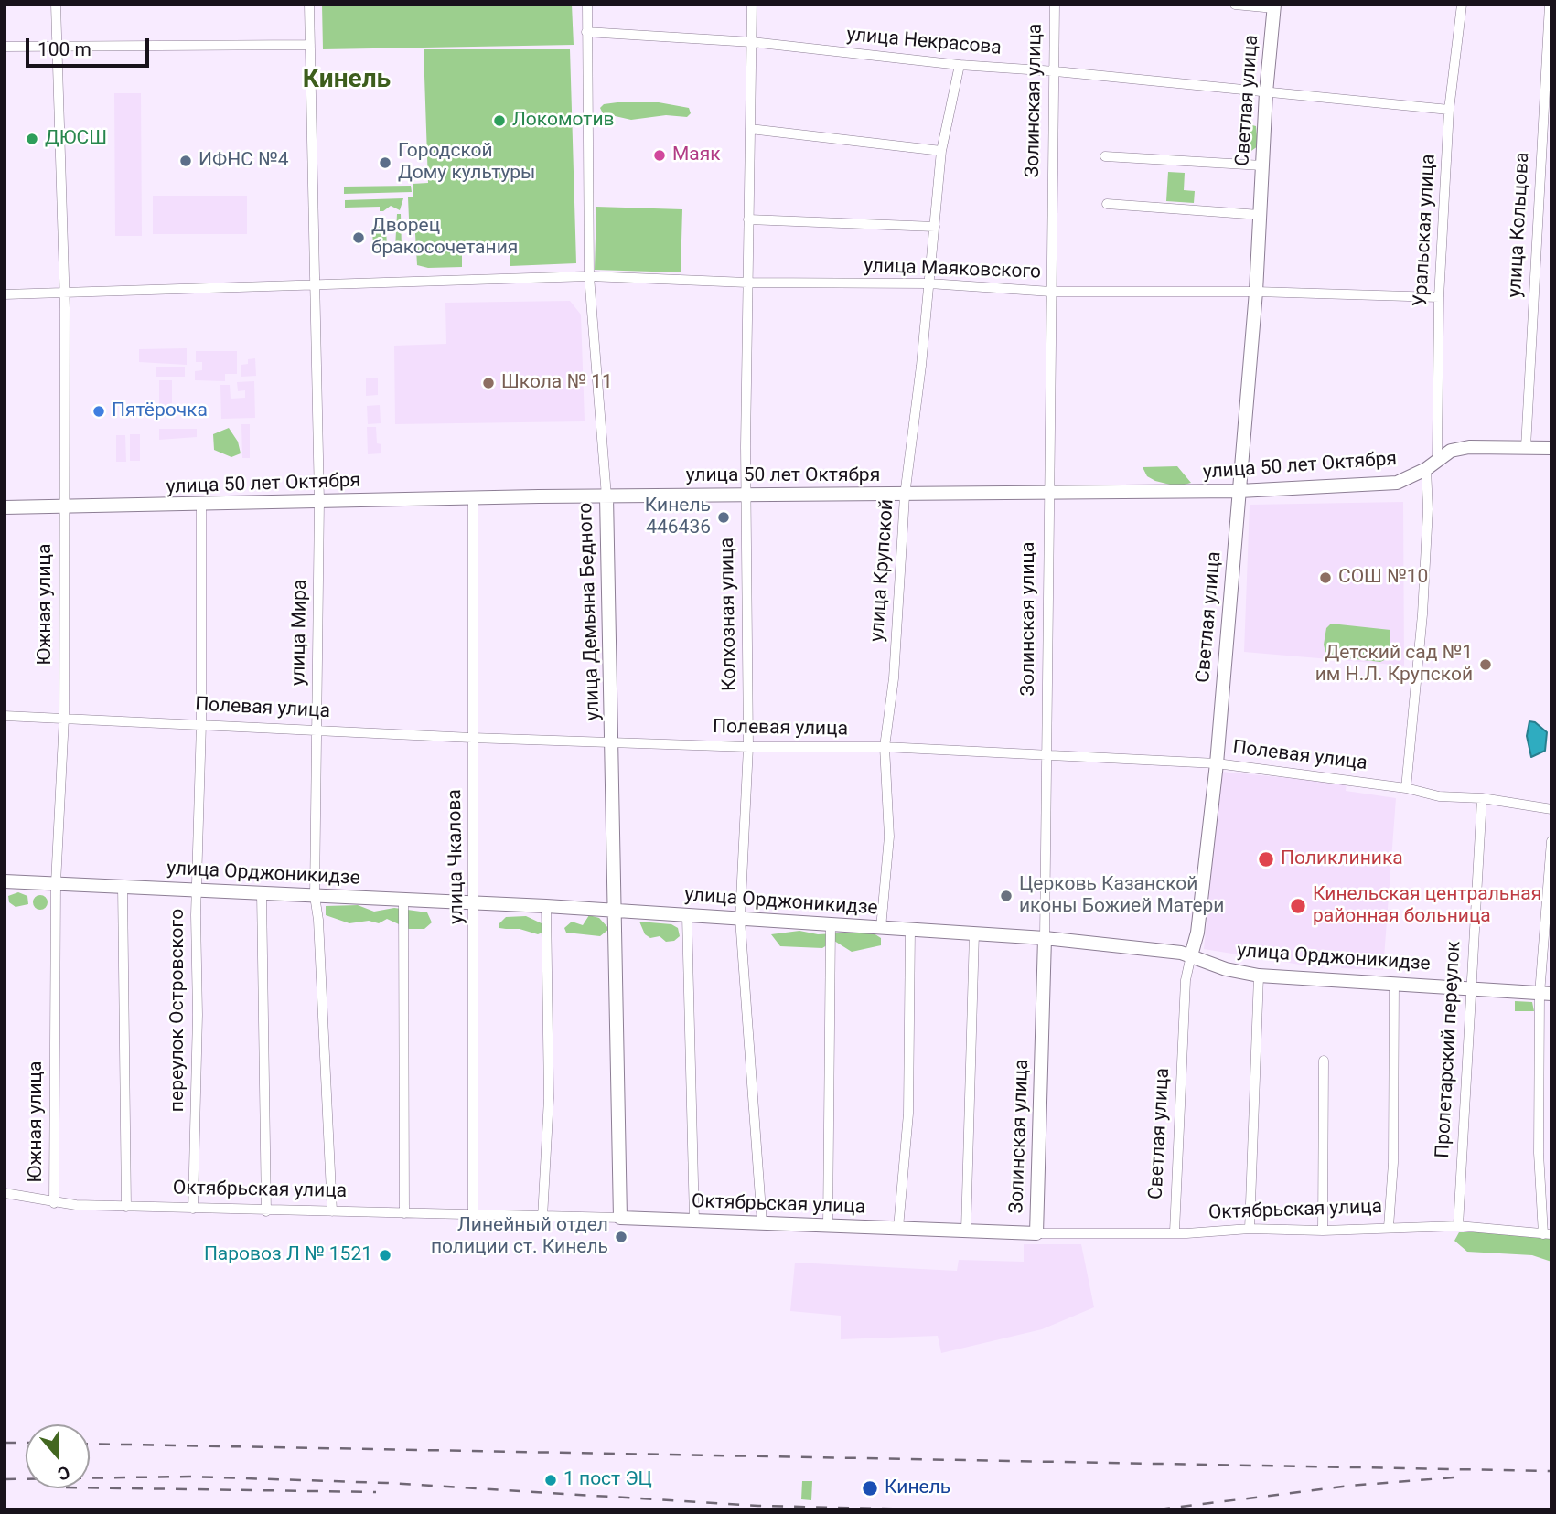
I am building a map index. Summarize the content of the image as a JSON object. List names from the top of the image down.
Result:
{
  "streets": {
    "main road": [
      "Золинская улица",
      "Светлая улица",
      "улица 50 лет Октября",
      "улица Демьяна Бедного",
      "улица Орджоникидзе",
      "Октябрьская улица"
    ],
    "street": [
      "улица Некрасова",
      "улица Кольцова",
      "Уральская улица",
      "улица Маяковского",
      "улица Крупской",
      "Южная улица",
      "Колхозная улица",
      "улица Мира",
      "Полевая улица",
      "улица Чкалова",
      "переулок Островского",
      "Пролетарский переулок"
    ]
  },
  "crossings": [
    ["улица Некрасова", "Золинская улица"],
    ["улица Некрасова", "Светлая улица"],
    ["улица Некрасова", "Уральская улица"],
    ["улица Некрасова", "улица Крупской"],
    ["улица Некрасова", "улица Демьяна Бедного"],
    ["улица Некрасова", "Колхозная улица"],
    ["Золинская улица", "улица Маяковского"],
    ["Золинская улица", "улица 50 лет Октября"],
    ["Золинская улица", "Полевая улица"],
    ["Золинская улица", "улица Орджоникидзе"],
    ["Золинская улица", "Октябрьская улица"],
    ["Светлая улица", "улица Маяковского"],
    ["Светлая улица", "улица 50 лет Октября"],
    ["Светлая улица", "Полевая улица"],
    ["Светлая улица", "улица Орджоникидзе"],
    ["Светлая улица", "Октябрьская улица"],
    ["улица Кольцова", "улица 50 лет Октября"],
    ["Уральская улица", "улица Маяковского"],
    ["Уральская улица", "улица 50 лет Октября"],
    ["улица Маяковского", "улица Крупской"],
    ["улица Маяковского", "улица Демьяна Бедного"],
    ["улица Маяковского", "Колхозная улица"],
    ["улица Маяковского", "улица Мира"],
    ["улица 50 лет Октября", "улица Крупской"],
    ["улица 50 лет Октября", "Южная улица"],
    ["улица 50 лет Октября", "улица Демьяна Бедного"],
    ["улица 50 лет Октября", "Колхозная улица"],
    ["улица 50 лет Октября", "улица Мира"],
    ["улица 50 лет Октября", "улица Чкалова"],
    ["улица 50 лет Октября", "переулок Островского"],
    ["улица Крупской", "Полевая улица"],
    ["улица Крупской", "улица Орджоникидзе"],
    ["Южная улица", "Полевая улица"],
    ["Южная улица", "улица Орджоникидзе"],
    ["Южная улица", "Октябрьская улица"],
    ["улица Демьяна Бедного", "Полевая улица"],
    ["улица Демьяна Бедного", "улица Орджоникидзе"],
    ["улица Демьяна Бедного", "Октябрьская улица"],
    ["Колхозная улица", "Полевая улица"],
    ["Колхозная улица", "улица Орджоникидзе"],
    ["Колхозная улица", "Октябрьская улица"],
    ["улица Мира", "Полевая улица"],
    ["улица Мира", "улица Орджоникидзе"],
    ["улица Мира", "Октябрьская улица"],
    ["Полевая улица", "улица Чкалова"],
    ["Полевая улица", "переулок Островского"],
    ["Полевая улица", "Пролетарский переулок"],
    ["улица Чкалова", "улица Орджоникидзе"],
    ["улица Чкалова", "Октябрьская улица"],
    ["улица Орджоникидзе", "переулок Островского"],
    ["улица Орджоникидзе", "Пролетарский переулок"],
    ["переулок Островского", "Октябрьская улица"],
    ["Пролетарский переулок", "Октябрьская улица"]
  ],
  "districts": ["Кинель"],
  "places": [
    "Локомотив",
    "ДЮСШ",
    "Маяк",
    "ИФНС №4",
    "Городской Дому культуры",
    "Дворец бракосочетания",
    "Школа № 11",
    "Пятёрочка",
    "Кинель 446436",
    "СОШ №10",
    "Детский сад №1 им Н.Л. Крупской",
    "Поликлиника",
    "Церковь Казанской иконы Божией Матери",
    "Кинельская центральная районная больница",
    "Линейный отдел полиции ст. Кинель",
    "Паровоз Л № 1521",
    "1 пост ЭЦ",
    "Кинель"
  ],
  "scale_bar": "100 m",
  "north": "bottom"
}
